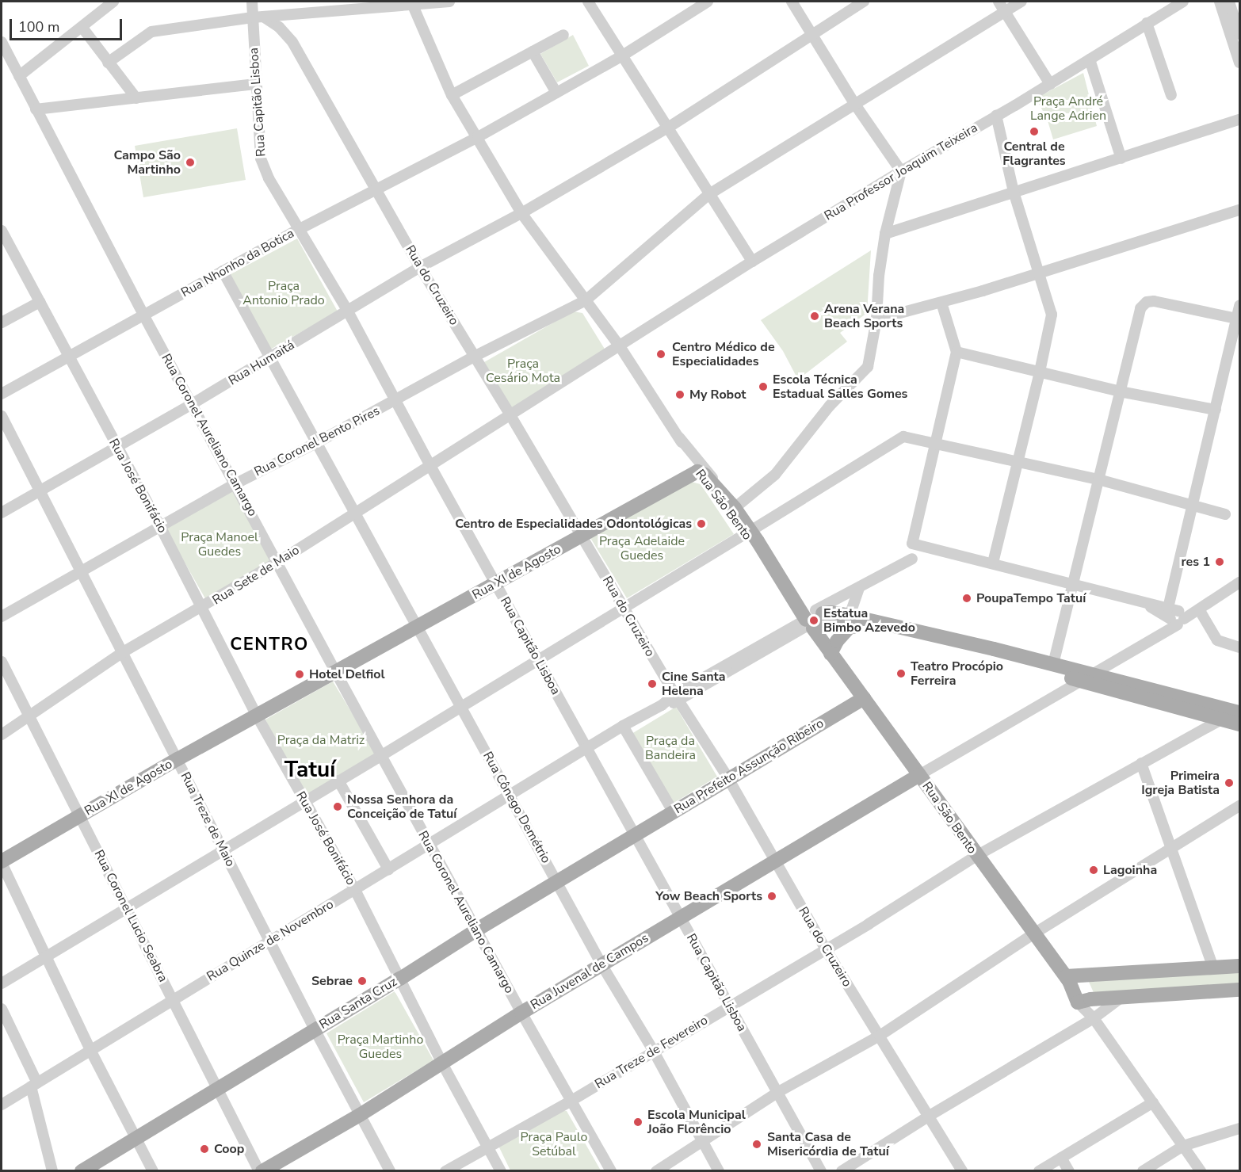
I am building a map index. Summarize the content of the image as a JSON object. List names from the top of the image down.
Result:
{
  "streets": {
    "main road": [
      "Rua São Bento",
      "Rua XI de Agosto",
      "Rua Prefeito Assunção Ribeiro",
      "Rua Juvenal de Campos",
      "Rua Santa Cruz"
    ],
    "street": [
      "Rua Capitão Lisboa",
      "Rua Professor Joaquim Teixeira",
      "Rua Nhonho da Botica",
      "Rua do Cruzeiro",
      "Rua Humaitá",
      "Rua Coronel Aureliano Camargo",
      "Rua Coronel Bento Pires",
      "Rua José Bonifácio",
      "Rua Sete de Maio",
      "Rua Cônego Demétrio",
      "Rua Treze de Maio",
      "Rua Coronel Lucio Seabra",
      "Rua Quinze de Novembro",
      "Rua Treze de Fevereiro"
    ]
  },
  "crossings": [
    ["Rua Capitão Lisboa", "Rua Nhonho da Botica"],
    ["Rua Capitão Lisboa", "Rua do Cruzeiro"],
    ["Rua Capitão Lisboa", "Rua Humaitá"],
    ["Rua Capitão Lisboa", "Rua Coronel Bento Pires"],
    ["Rua Capitão Lisboa", "Rua XI de Agosto"],
    ["Rua Capitão Lisboa", "Rua Sete de Maio"],
    ["Rua Capitão Lisboa", "Rua Prefeito Assunção Ribeiro"],
    ["Rua Capitão Lisboa", "Rua Quinze de Novembro"],
    ["Rua Capitão Lisboa", "Rua Juvenal de Campos"],
    ["Rua Capitão Lisboa", "Rua Santa Cruz"],
    ["Rua Capitão Lisboa", "Rua Treze de Fevereiro"],
    ["Rua Professor Joaquim Teixeira", "Rua do Cruzeiro"],
    ["Rua Professor Joaquim Teixeira", "Rua São Bento"],
    ["Rua Professor Joaquim Teixeira", "Rua Sete de Maio"],
    ["Rua Nhonho da Botica", "Rua do Cruzeiro"],
    ["Rua Nhonho da Botica", "Rua Coronel Aureliano Camargo"],
    ["Rua Nhonho da Botica", "Rua José Bonifácio"],
    ["Rua Nhonho da Botica", "Rua São Bento"],
    ["Rua Nhonho da Botica", "Rua Cônego Demétrio"],
    ["Rua do Cruzeiro", "Rua Humaitá"],
    ["Rua do Cruzeiro", "Rua Coronel Bento Pires"],
    ["Rua do Cruzeiro", "Rua XI de Agosto"],
    ["Rua do Cruzeiro", "Rua Sete de Maio"],
    ["Rua do Cruzeiro", "Rua Prefeito Assunção Ribeiro"],
    ["Rua do Cruzeiro", "Rua Quinze de Novembro"],
    ["Rua do Cruzeiro", "Rua Juvenal de Campos"],
    ["Rua do Cruzeiro", "Rua Treze de Fevereiro"],
    ["Rua Humaitá", "Rua Coronel Aureliano Camargo"],
    ["Rua Humaitá", "Rua José Bonifácio"],
    ["Rua Humaitá", "Rua São Bento"],
    ["Rua Humaitá", "Rua Cônego Demétrio"],
    ["Rua Humaitá", "Rua Treze de Maio"],
    ["Rua Coronel Aureliano Camargo", "Rua Coronel Bento Pires"],
    ["Rua Coronel Aureliano Camargo", "Rua XI de Agosto"],
    ["Rua Coronel Aureliano Camargo", "Rua Sete de Maio"],
    ["Rua Coronel Aureliano Camargo", "Rua Quinze de Novembro"],
    ["Rua Coronel Aureliano Camargo", "Rua Juvenal de Campos"],
    ["Rua Coronel Aureliano Camargo", "Rua Santa Cruz"],
    ["Rua Coronel Aureliano Camargo", "Rua Treze de Fevereiro"],
    ["Rua Coronel Bento Pires", "Rua José Bonifácio"],
    ["Rua Coronel Bento Pires", "Rua São Bento"],
    ["Rua Coronel Bento Pires", "Rua Cônego Demétrio"],
    ["Rua Coronel Bento Pires", "Rua Treze de Maio"],
    ["Rua José Bonifácio", "Rua XI de Agosto"],
    ["Rua José Bonifácio", "Rua Sete de Maio"],
    ["Rua José Bonifácio", "Rua Quinze de Novembro"],
    ["Rua José Bonifácio", "Rua Juvenal de Campos"],
    ["Rua José Bonifácio", "Rua Santa Cruz"],
    ["Rua José Bonifácio", "Rua Treze de Fevereiro"],
    ["Rua São Bento", "Rua XI de Agosto"],
    ["Rua São Bento", "Rua Prefeito Assunção Ribeiro"],
    ["Rua São Bento", "Rua Quinze de Novembro"],
    ["Rua São Bento", "Rua Juvenal de Campos"],
    ["Rua São Bento", "Rua Treze de Fevereiro"],
    ["Rua XI de Agosto", "Rua Cônego Demétrio"],
    ["Rua XI de Agosto", "Rua Treze de Maio"],
    ["Rua XI de Agosto", "Rua Coronel Lucio Seabra"],
    ["Rua Sete de Maio", "Rua Cônego Demétrio"],
    ["Rua Sete de Maio", "Rua Treze de Maio"],
    ["Rua Sete de Maio", "Rua Coronel Lucio Seabra"],
    ["Rua Prefeito Assunção Ribeiro", "Rua Santa Cruz"],
    ["Rua Cônego Demétrio", "Rua Quinze de Novembro"],
    ["Rua Cônego Demétrio", "Rua Juvenal de Campos"],
    ["Rua Cônego Demétrio", "Rua Santa Cruz"],
    ["Rua Cônego Demétrio", "Rua Treze de Fevereiro"],
    ["Rua Treze de Maio", "Rua Quinze de Novembro"],
    ["Rua Treze de Maio", "Rua Juvenal de Campos"],
    ["Rua Treze de Maio", "Rua Santa Cruz"],
    ["Rua Coronel Lucio Seabra", "Rua Quinze de Novembro"],
    ["Rua Coronel Lucio Seabra", "Rua Juvenal de Campos"],
    ["Rua Coronel Lucio Seabra", "Rua Santa Cruz"]
  ],
  "districts": ["CENTRO", "Tatuí"],
  "parks": [
    "Praça André Lange Adrien",
    "Praça Antonio Prado",
    "Praça Cesário Mota",
    "Praça Manoel Guedes",
    "Praça Adelaide Guedes",
    "Praça da Matriz",
    "Praça da Bandeira",
    "Praça Martinho Guedes",
    "Praça Paulo Setúbal"
  ],
  "places": [
    "Central de Flagrantes",
    "Campo São Martinho",
    "Arena Verana Beach Sports",
    "Centro Médico de Especialidades",
    "Escola Técnica Estadual Salles Gomes",
    "My Robot",
    "Centro de Especialidades Odontológicas",
    "res 1",
    "PoupaTempo Tatuí",
    "Estatua Bimbo Azevedo",
    "Teatro Procópio Ferreira",
    "Hotel Delfiol",
    "Cine Santa Helena",
    "Primeira Igreja Batista",
    "Nossa Senhora da Conceição de Tatuí",
    "Lagoinha",
    "Yow Beach Sports",
    "Sebrae",
    "Escola Municipal João Florêncio",
    "Santa Casa de Misericórdia de Tatuí",
    "Coop"
  ],
  "scale_bar": "100 m"
}
